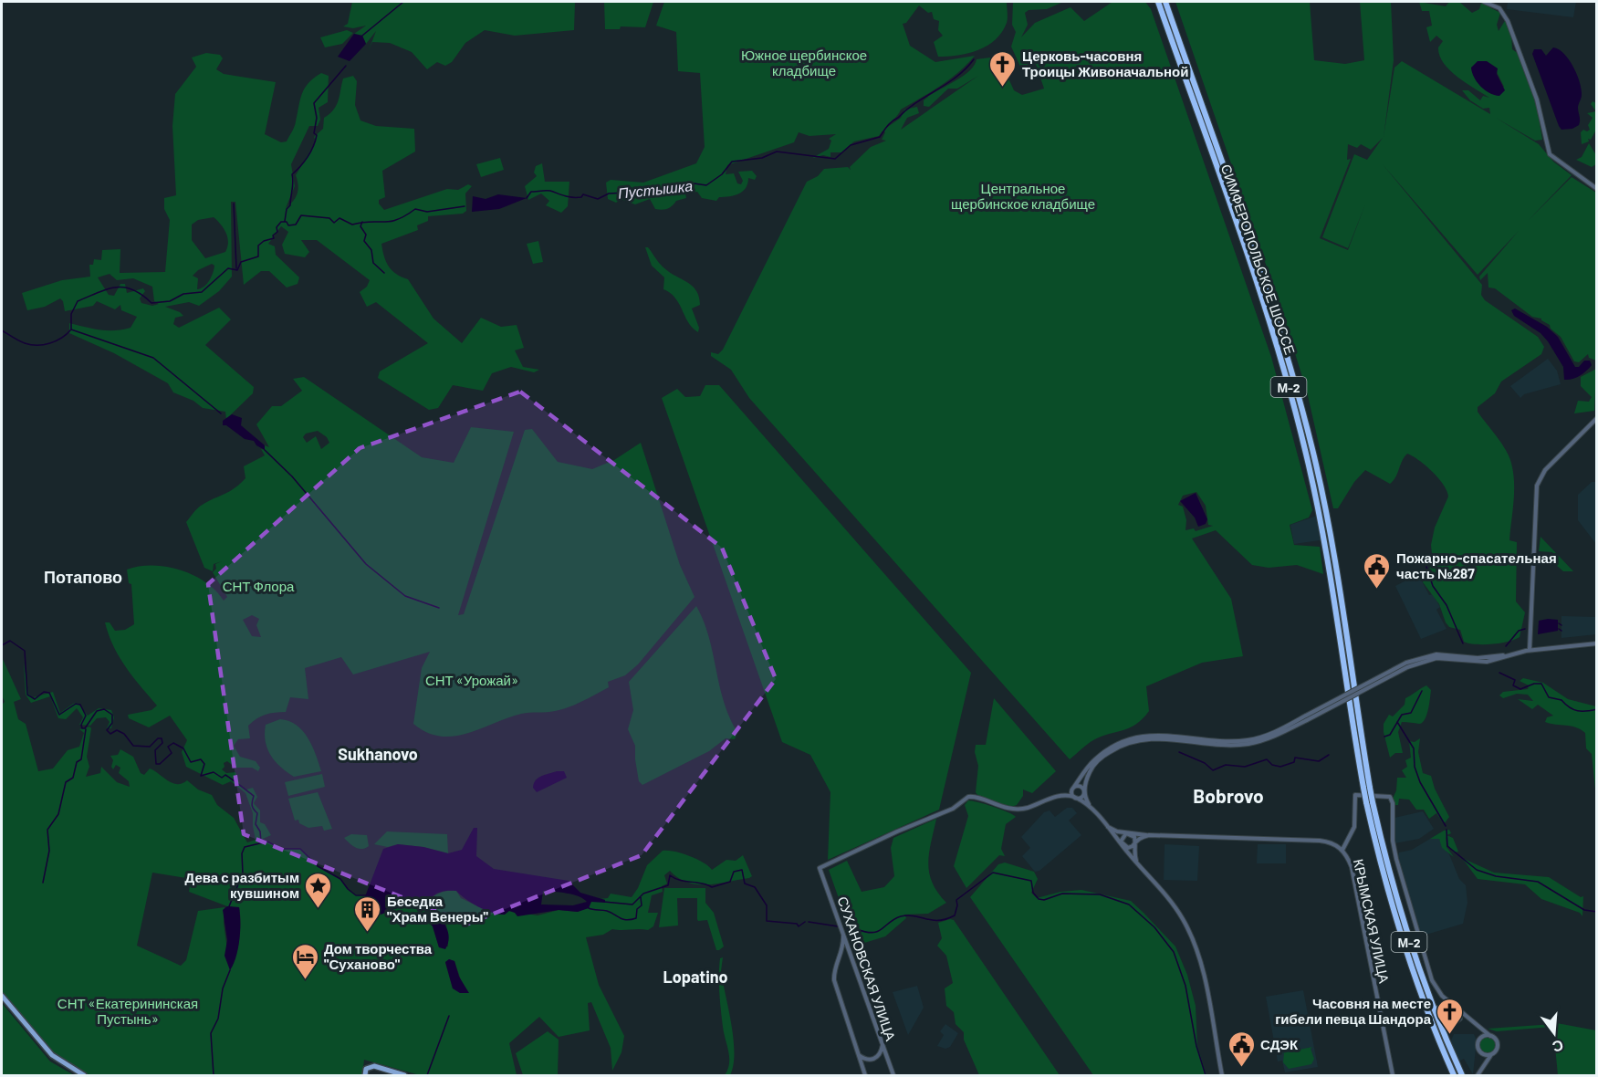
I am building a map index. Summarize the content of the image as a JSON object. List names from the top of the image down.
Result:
{
  "streets": {
    "highway": ["СИМФЕРОПОЛЬСКОЕ ШОССЕ", "М-2"],
    "street": ["КРЫМСКАЯ УЛИЦА", "СУХАНОВСКАЯ УЛИЦА"]
  },
  "crossings": [
    ["СИМФЕРОПОЛЬСКОЕ ШОССЕ", "М-2"]
  ],
  "districts": [
    "Потапово",
    "Sukhanovo",
    "Bobrovo",
    "Lopatino"
  ],
  "water": ["Пустышка"],
  "parks": [
    "Южное щербинское кладбище",
    "Центральное щербинское кладбище",
    "СНТ Флора",
    "СНТ «Урожай»",
    "СНТ «Екатерининская Пустынь»"
  ],
  "places": {
    "church": ["Церковь-часовня Троицы Живоначальной", "Часовня на месте гибели певца Шандора"],
    "public building": ["Пожарно-спасательная часть №287", "СДЭК"],
    "place": ["Дева с разбитым кувшином"],
    "building": ["Беседка \"Храм Венеры\""],
    "hotel": ["Дом творчества \"Суханово\""]
  },
  "north": "bottom"
}
